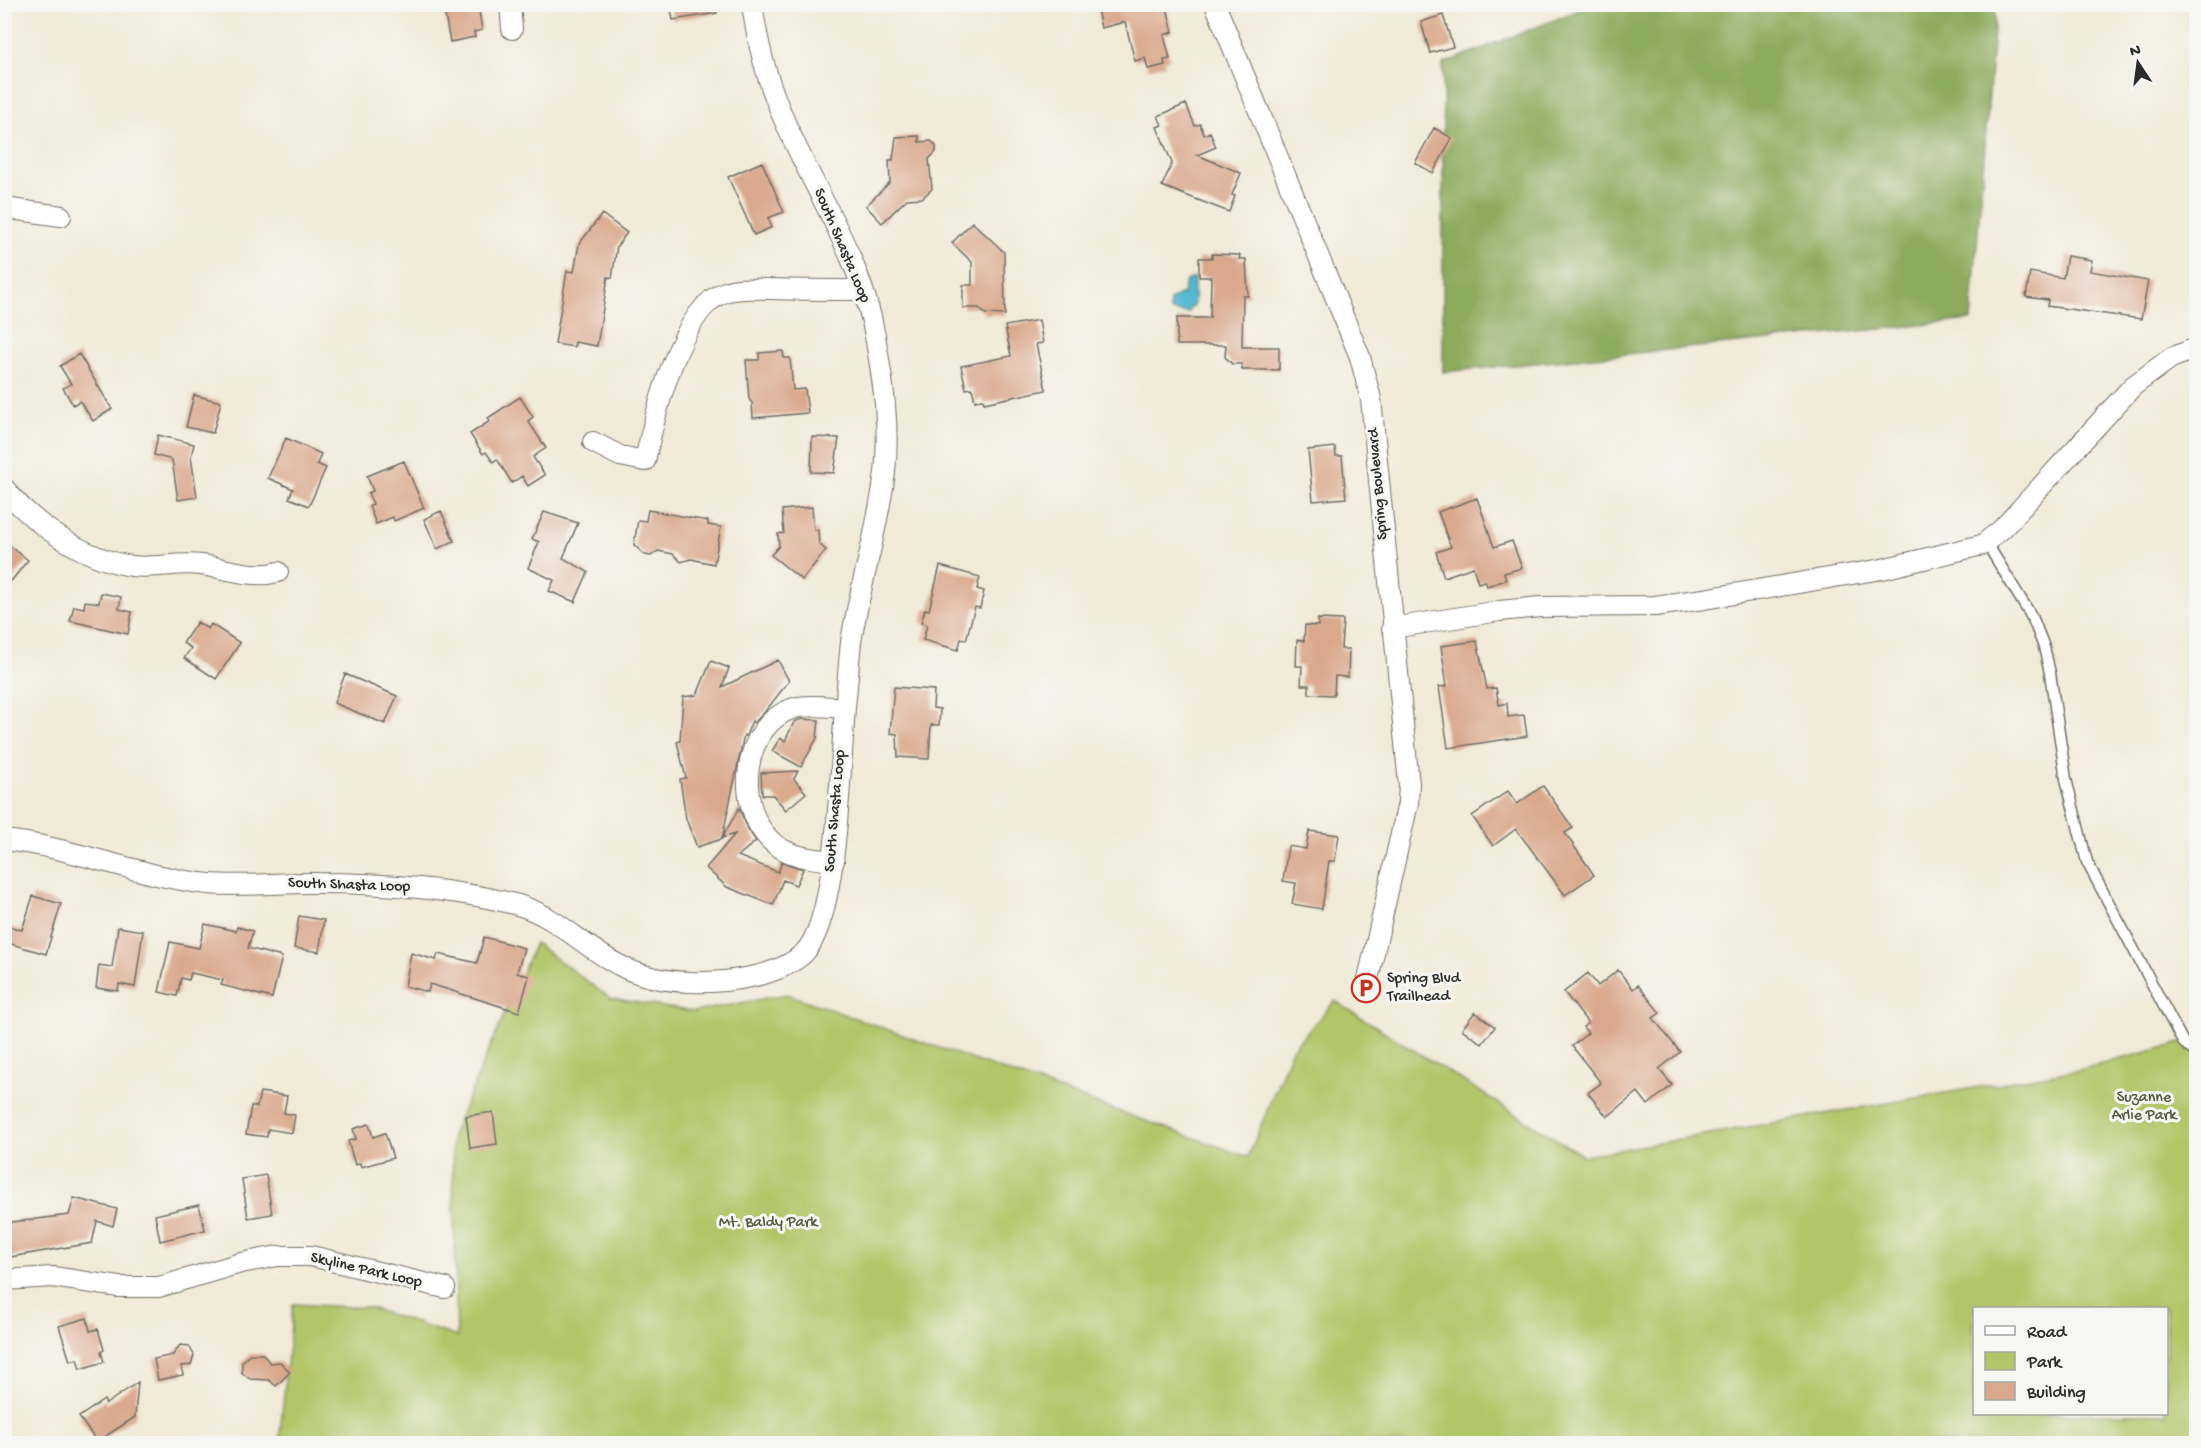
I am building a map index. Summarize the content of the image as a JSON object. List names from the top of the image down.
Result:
{
  "streets": {
    "street": ["South Shasta Loop", "Spring Boulevard", "Skyline Park Loop"]
  },
  "parks": ["Suzanne Arlie Park", "Mt. Baldy Park"],
  "places": {
    "parking": ["Spring Blvd Trailhead"]
  },
  "legend": ["Road", "Park", "Building"],
  "north": "top"
}
